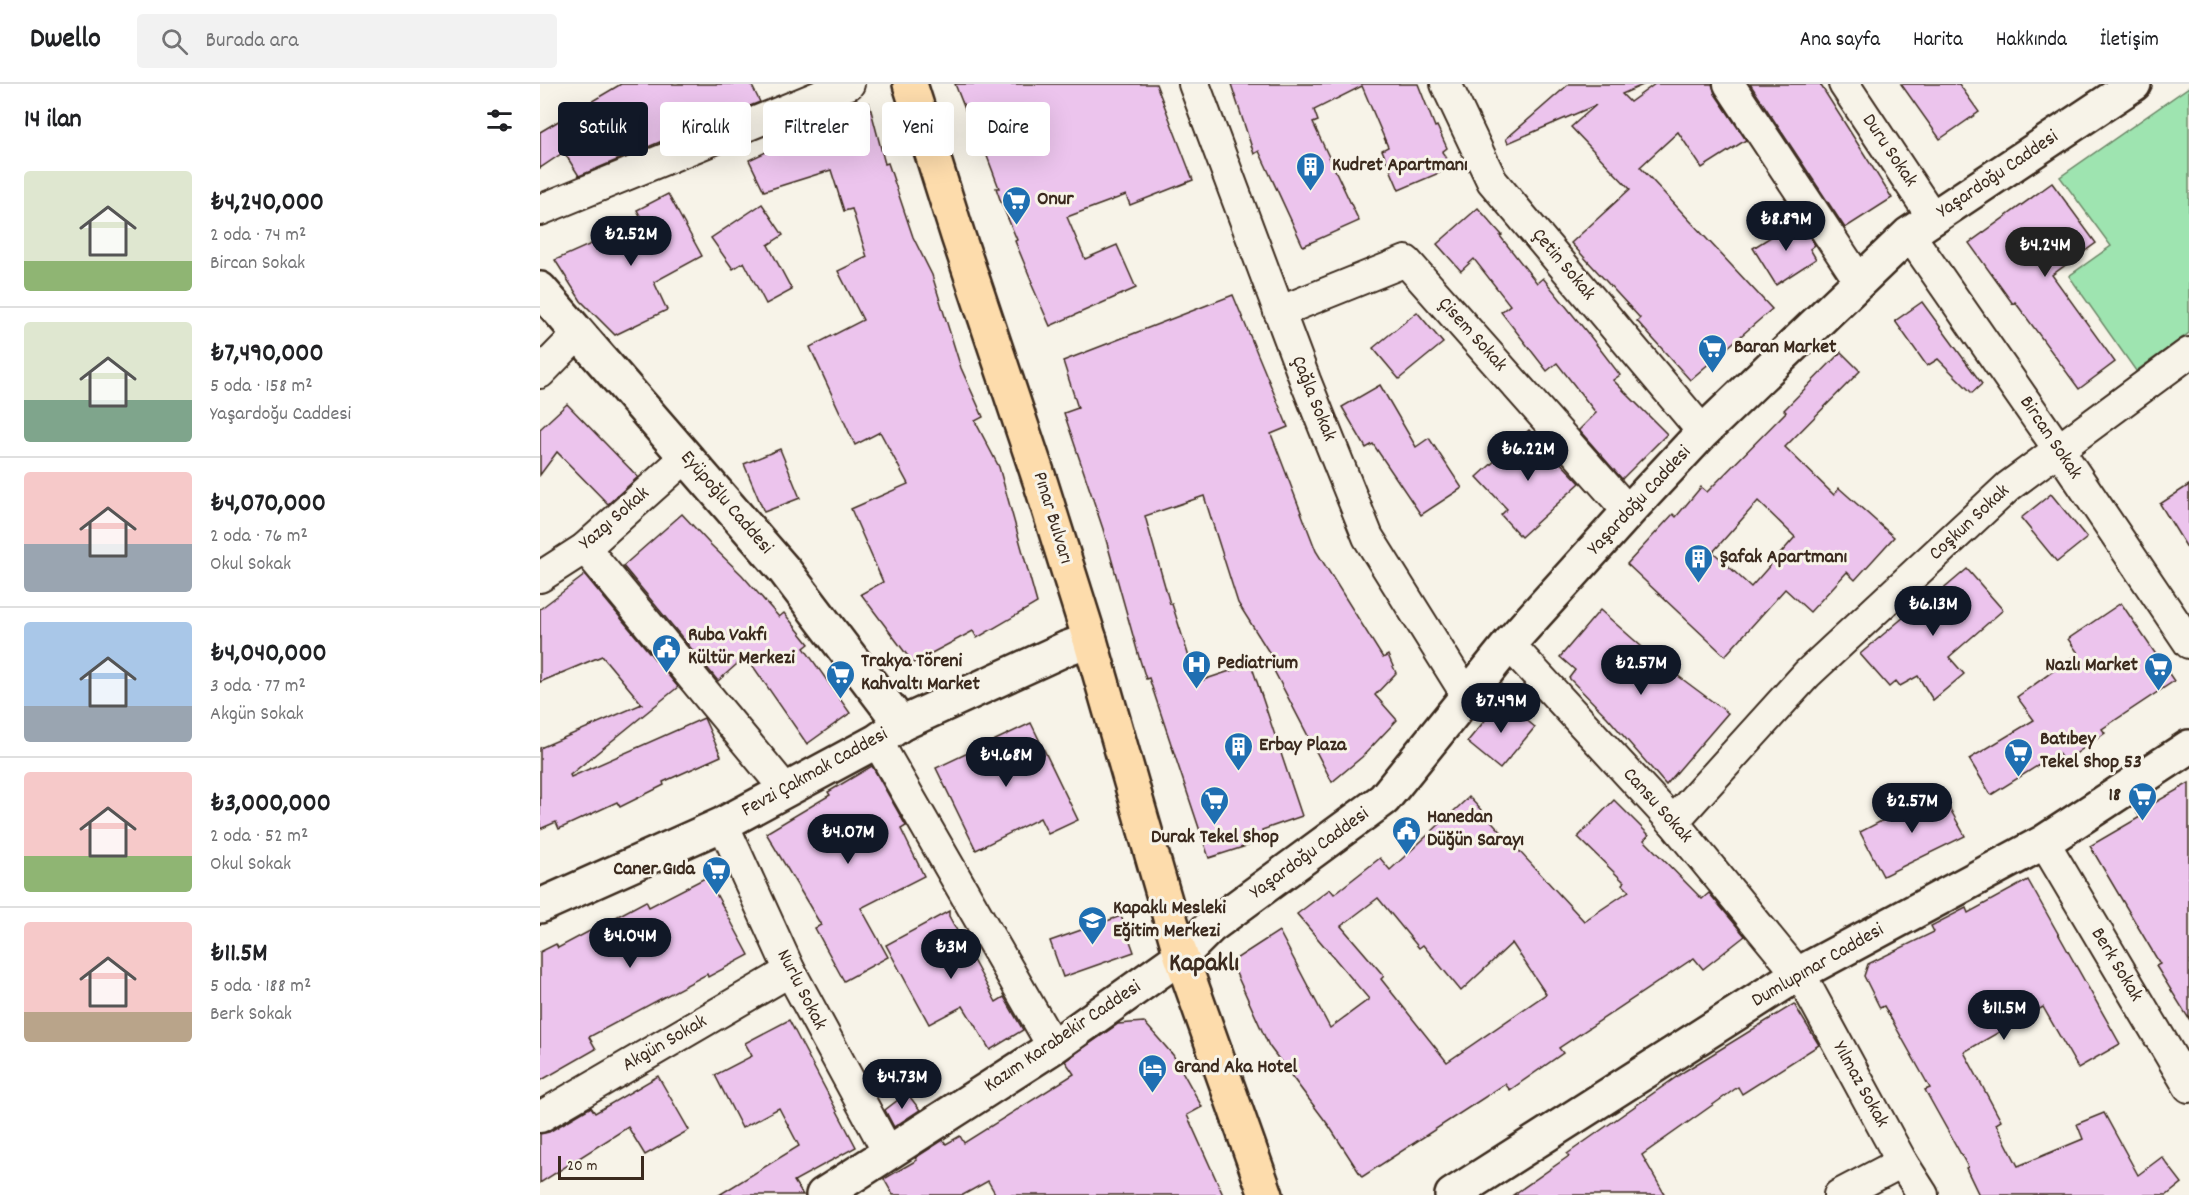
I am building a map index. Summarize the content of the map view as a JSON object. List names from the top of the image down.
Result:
{
  "streets": {
    "main road": ["Pınar Bulvarı"],
    "street": [
      "Duru Sokak",
      "Yaşardoğu Caddesi",
      "Çetin Sokak",
      "Çisem Sokak",
      "Çağla Sokak",
      "Bircan Sokak",
      "Eyüpoğlu Caddesi",
      "Yazgı Sokak",
      "Coşkun Sokak",
      "Fevzi Çakmak Caddesi",
      "Cansu Sokak",
      "Berk Sokak",
      "Dumlupınar Caddesi",
      "Nurlu Sokak",
      "Kazım Karabekir Caddesi",
      "Akgün Sokak",
      "Yılmaz Sokak"
    ]
  },
  "crossings": [
    ["Duru Sokak", "Yaşardoğu Caddesi"],
    ["Duru Sokak", "Bircan Sokak"],
    ["Yaşardoğu Caddesi", "Çetin Sokak"],
    ["Yaşardoğu Caddesi", "Çisem Sokak"],
    ["Yaşardoğu Caddesi", "Çağla Sokak"],
    ["Yaşardoğu Caddesi", "Bircan Sokak"],
    ["Yaşardoğu Caddesi", "Pınar Bulvarı"],
    ["Yaşardoğu Caddesi", "Cansu Sokak"],
    ["Yaşardoğu Caddesi", "Kazım Karabekir Caddesi"],
    ["Çisem Sokak", "Çağla Sokak"],
    ["Bircan Sokak", "Coşkun Sokak"],
    ["Eyüpoğlu Caddesi", "Yazgı Sokak"],
    ["Eyüpoğlu Caddesi", "Fevzi Çakmak Caddesi"],
    ["Pınar Bulvarı", "Fevzi Çakmak Caddesi"],
    ["Pınar Bulvarı", "Kazım Karabekir Caddesi"],
    ["Coşkun Sokak", "Cansu Sokak"],
    ["Fevzi Çakmak Caddesi", "Nurlu Sokak"],
    ["Cansu Sokak", "Dumlupınar Caddesi"],
    ["Cansu Sokak", "Yılmaz Sokak"],
    ["Berk Sokak", "Dumlupınar Caddesi"],
    ["Dumlupınar Caddesi", "Yılmaz Sokak"],
    ["Nurlu Sokak", "Kazım Karabekir Caddesi"],
    ["Nurlu Sokak", "Akgün Sokak"]
  ],
  "districts": ["Kapaklı"],
  "places": {
    "building": ["Kudret Apartmanı", "Şafak Apartmanı", "Erbay Plaza"],
    "supermarket": [
      "Onur",
      "Baran Market",
      "Nazlı Market",
      "Trakya Töreni Kahvaltı Market",
      "Batıbey Tekel Shop 53",
      "18",
      "Durak Tekel Shop",
      "Caner Gıda"
    ],
    "public building": ["Ruba Vakfı Kültür Merkezi", "Hanedan Düğün Sarayı"],
    "hospital": ["Pediatrium"],
    "school or university": ["Kapaklı Mesleki Eğitim Merkezi"],
    "hotel": ["Grand Aka Hotel"]
  },
  "scale_bar": "20 m",
  "page": {
    "header": "Dwello",
    "search": "Burada ara",
    "nav": [
      "Ana sayfa",
      "Harita",
      "Hakkında",
      "İletişim"
    ],
    "heading": "14 ilan",
    "chip": [
      "Satılık",
      "Kiralık",
      "Filtreler",
      "Yeni",
      "Daire"
    ],
    "list": [
      {
        "name": "₺4,240,000",
        "note": "2 oda · 74 m² · Bircan Sokak"
      },
      {
        "name": "₺7,490,000",
        "note": "5 oda · 158 m² · Yaşardoğu Caddesi"
      },
      {
        "name": "₺4,070,000",
        "note": "2 oda · 76 m² · Okul Sokak"
      },
      {
        "name": "₺4,040,000",
        "note": "3 oda · 77 m² · Akgün Sokak"
      },
      {
        "name": "₺3,000,000",
        "note": "2 oda · 52 m² · Okul Sokak"
      },
      {
        "name": "₺11.5M",
        "note": "5 oda · 188 m² · Berk Sokak"
      }
    ],
    "price": [
      "₺8.89M",
      "₺2.52M",
      "₺4.24M",
      "₺6.22M",
      "₺6.13M",
      "₺2.57M",
      "₺7.49M",
      "₺4.68M",
      "₺2.57M",
      "₺4.07M",
      "₺4.04M",
      "₺3M",
      "₺11.5M",
      "₺4.73M"
    ],
    "scale": "20 m"
  }
}
